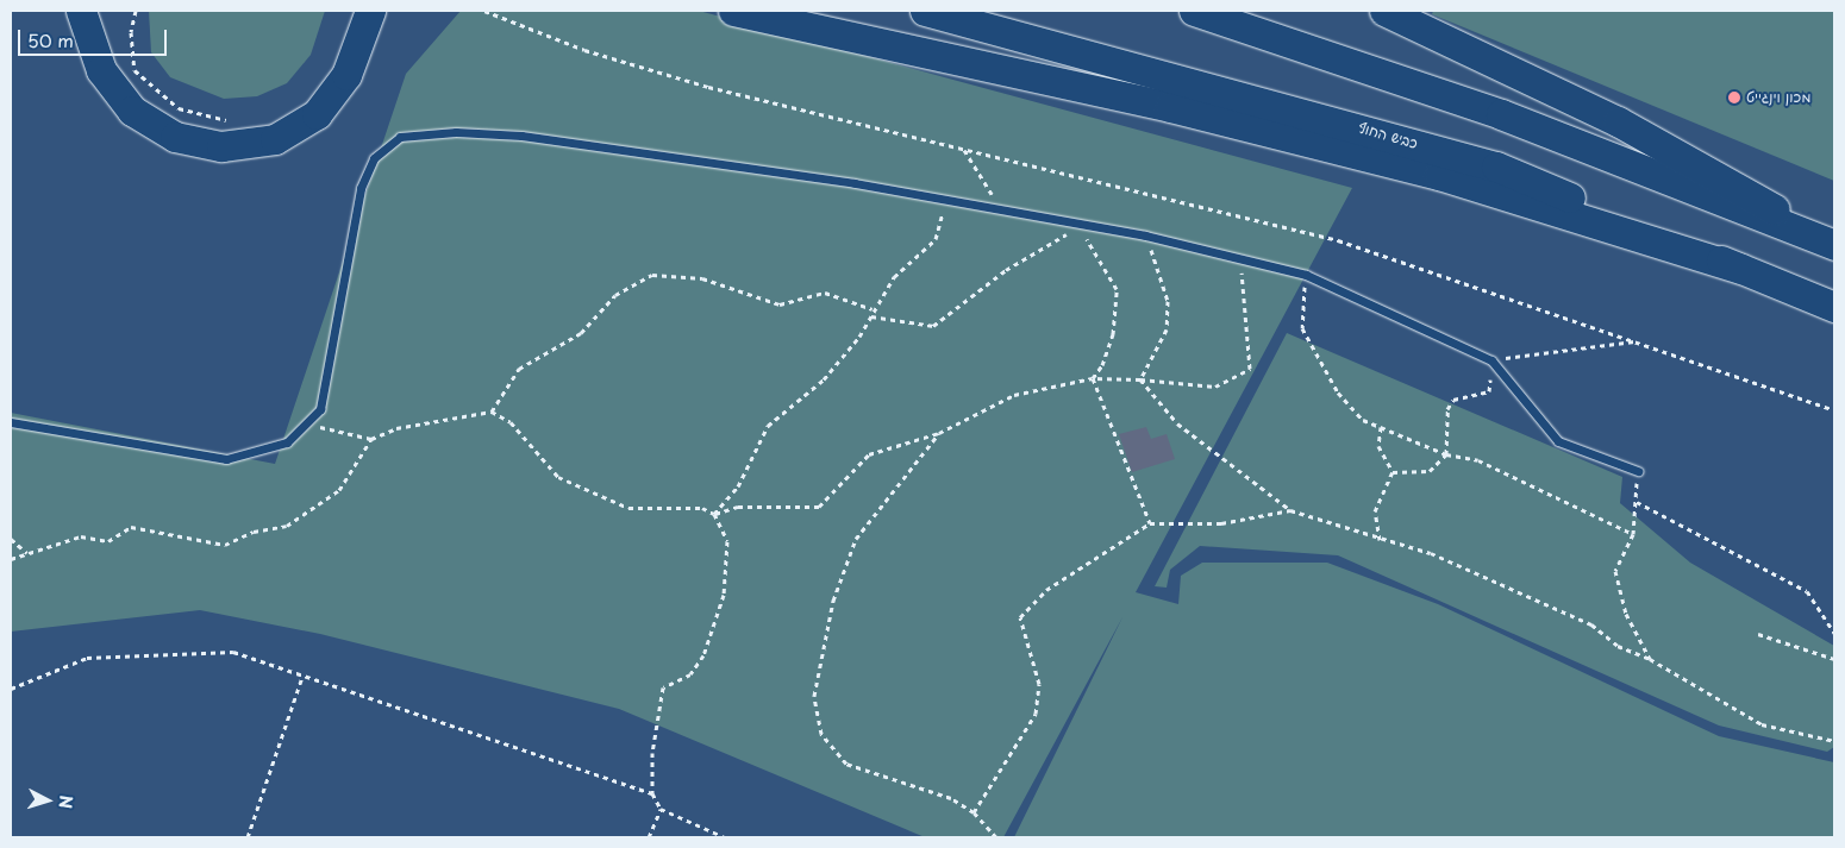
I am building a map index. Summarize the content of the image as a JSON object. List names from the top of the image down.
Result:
{
  "streets": {
    "highway": ["כביש החוף"]
  },
  "places": ["מכון וינגייט"],
  "scale_bar": "50 m",
  "north": "right"
}
